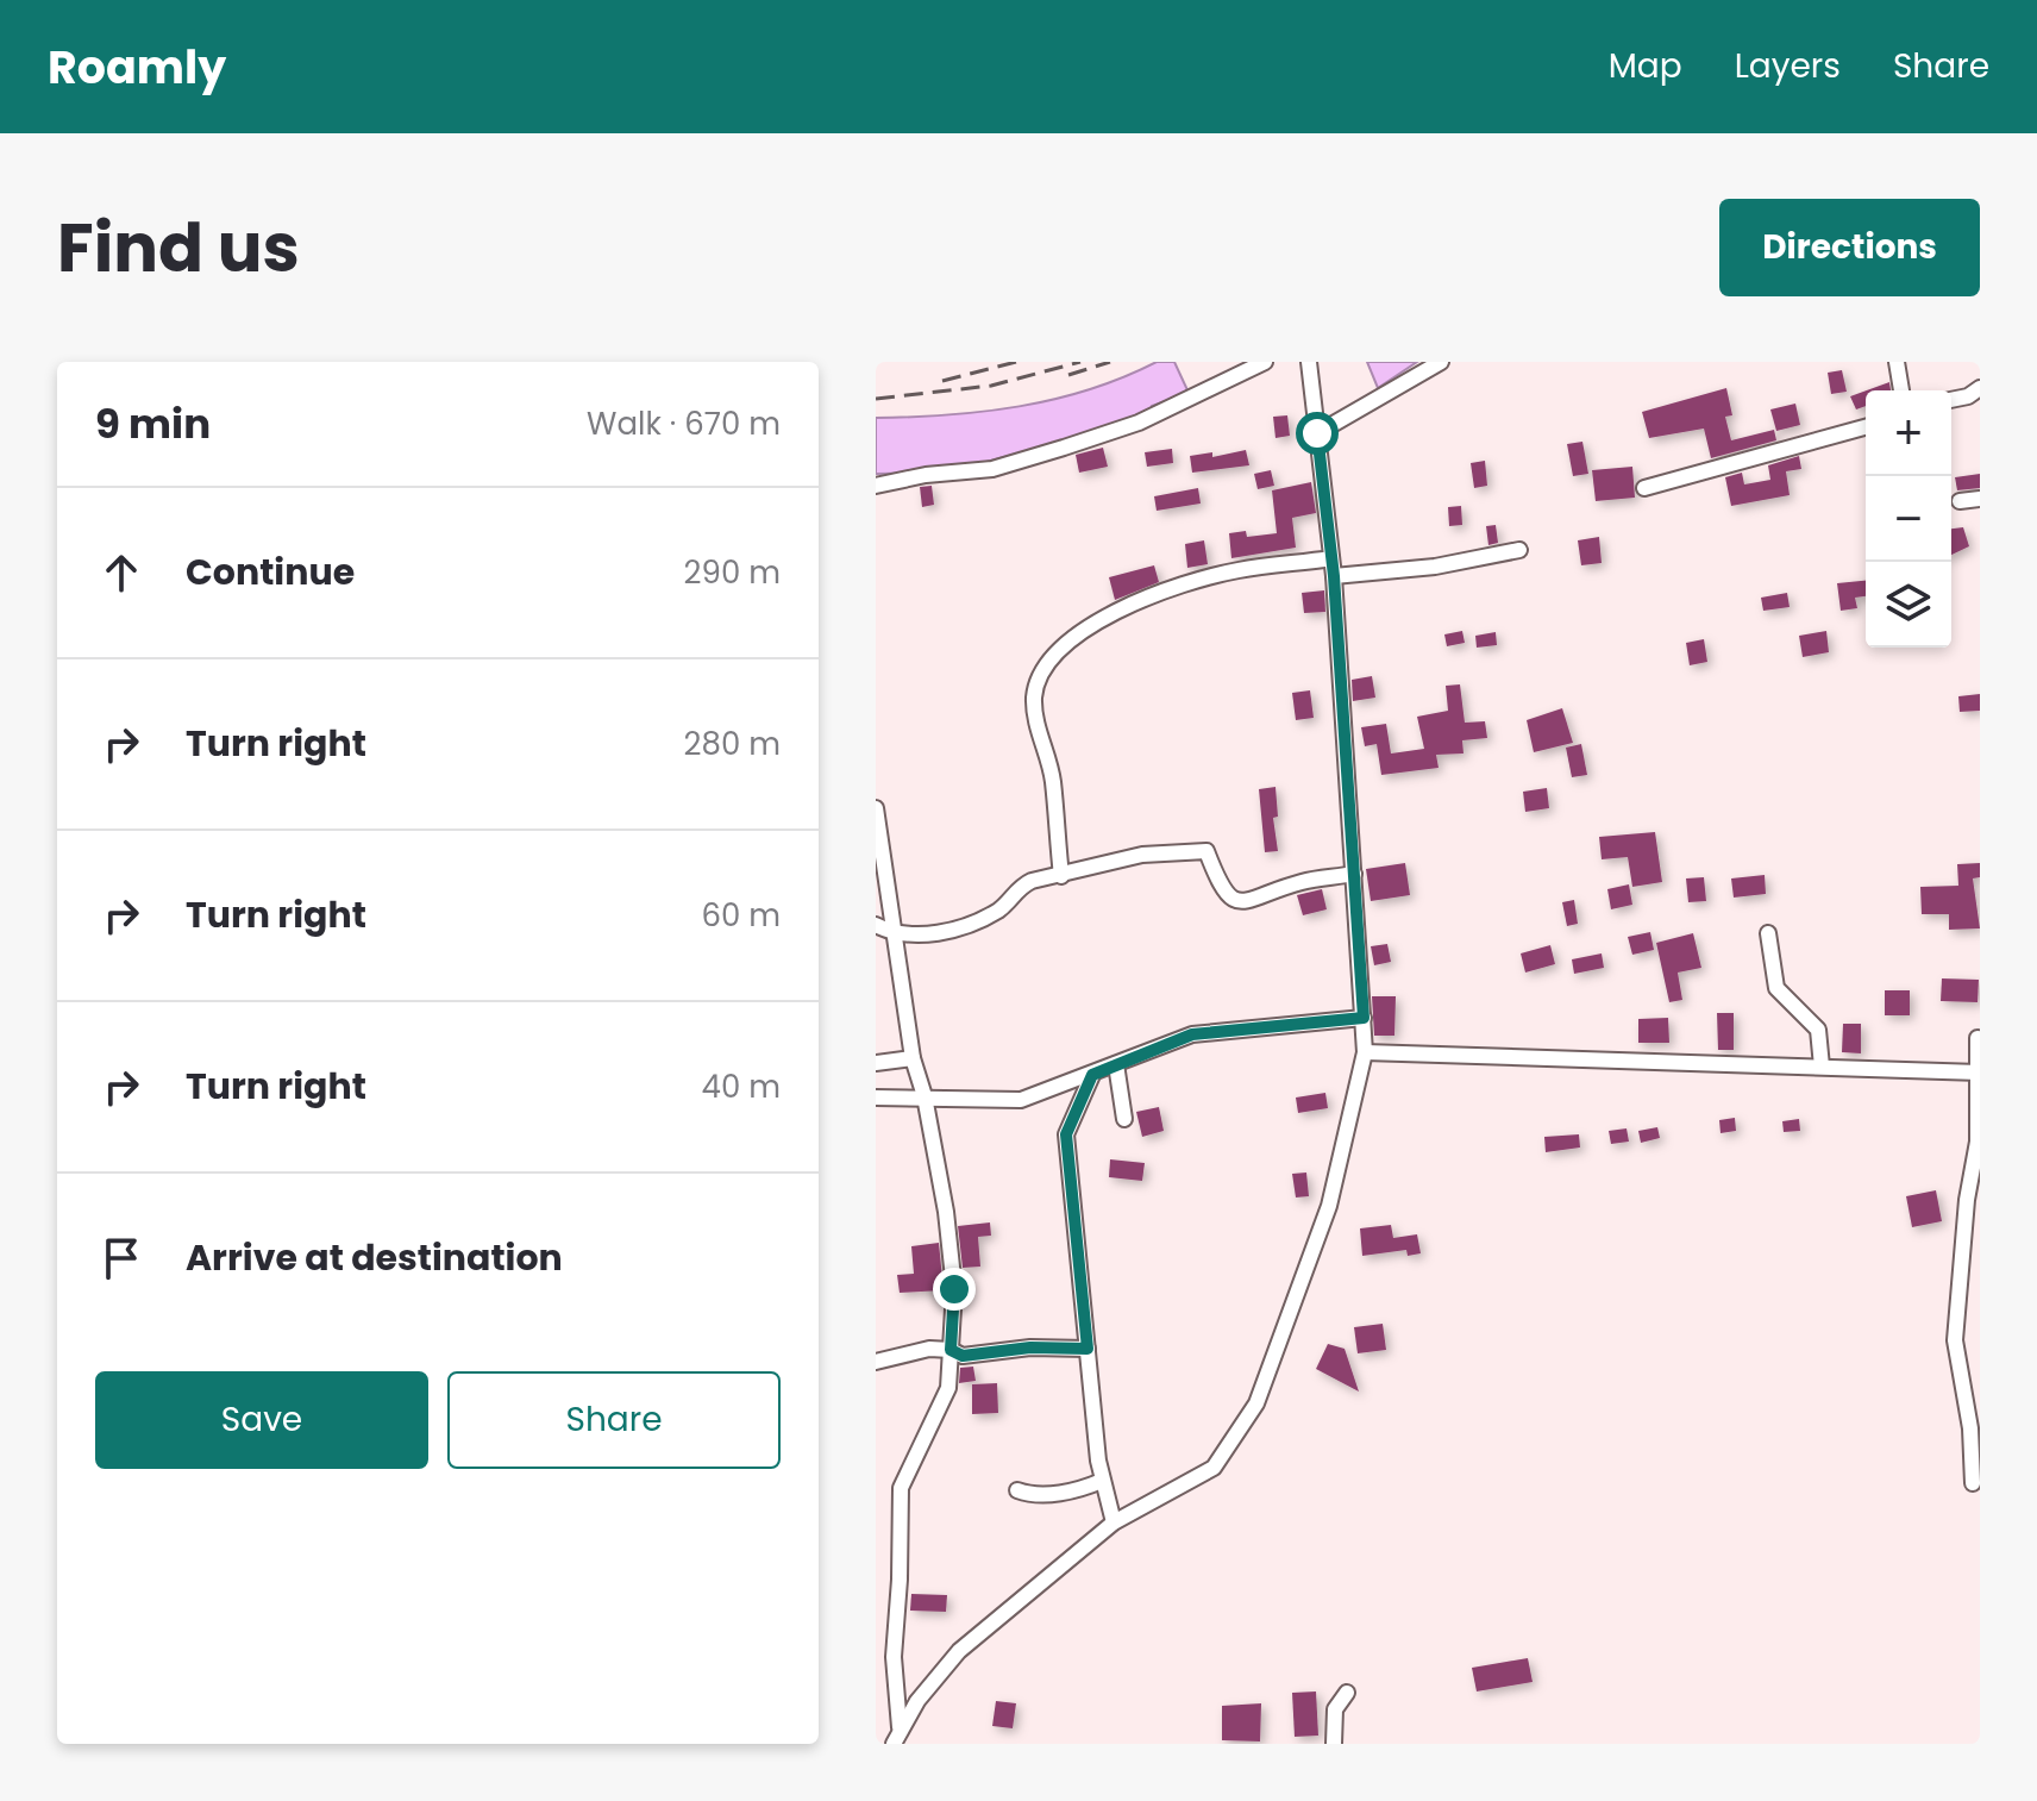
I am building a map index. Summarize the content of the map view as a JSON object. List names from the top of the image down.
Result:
{
  "page": {
    "header": "Roamly",
    "nav": ["Map", "Layers", "Share"],
    "title": "Find us",
    "buttons": [
      "Directions",
      ["Save", "Share"]
    ],
    "heading": ["9 min", "Walk · 670 m"],
    "map_buttons": ["+", "−"],
    "list": [
      ["Continue", "290 m"],
      ["Turn right", "280 m"],
      ["Turn right", "60 m"],
      ["Turn right", "40 m"],
      "Arrive at destination"
    ]
  }
}
